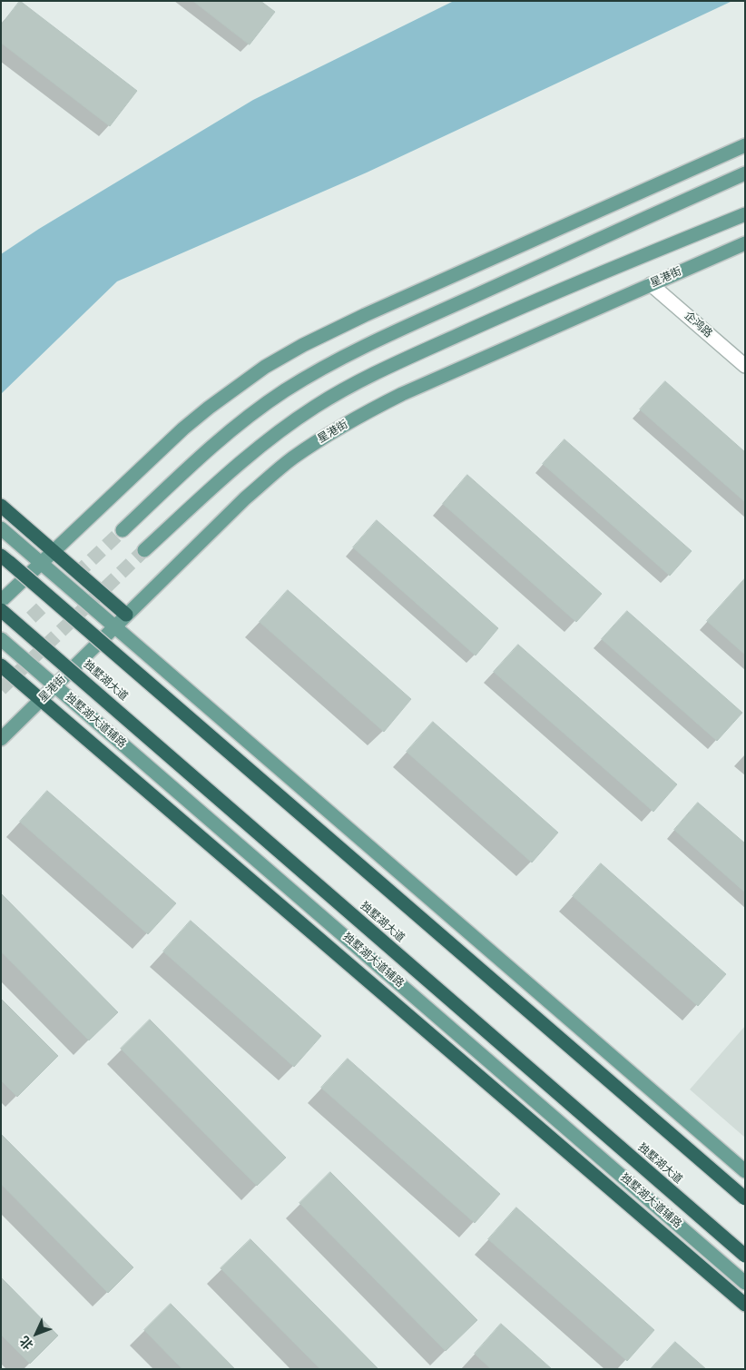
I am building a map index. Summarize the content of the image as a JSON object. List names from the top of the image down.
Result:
{
  "streets": {
    "highway": ["独墅湖大道"],
    "main road": ["星港街", "独墅湖大道辅路"],
    "street": ["企鸿路"]
  },
  "crossings": [
    ["星港街", "企鸿路"],
    ["星港街", "独墅湖大道辅路"]
  ],
  "north": "bottom left"
}
